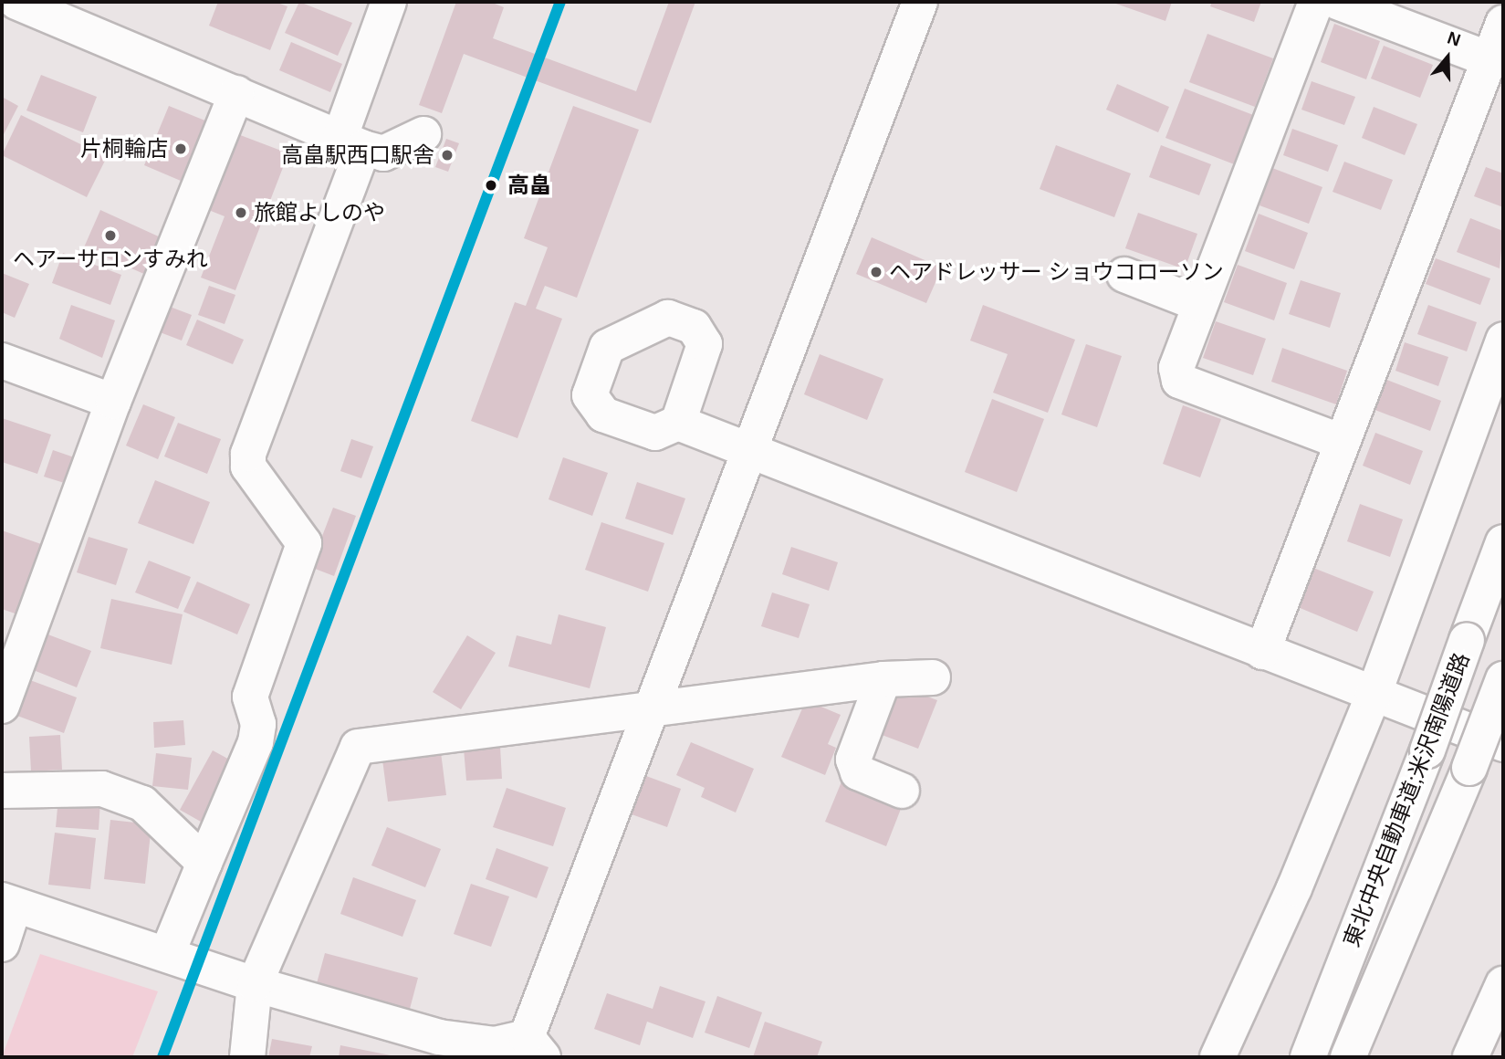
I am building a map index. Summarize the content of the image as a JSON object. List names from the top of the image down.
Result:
{
  "streets": {
    "main road": ["東北中央自動車道;米沢南陽道路"]
  },
  "places": [
    "片桐輪店",
    "高畠駅西口駅舎",
    "高畠",
    "旅館よしのや",
    "ヘアーサロンすみれ",
    "ヘアドレッサー ショウコローソン"
  ],
  "north": "top"
}
